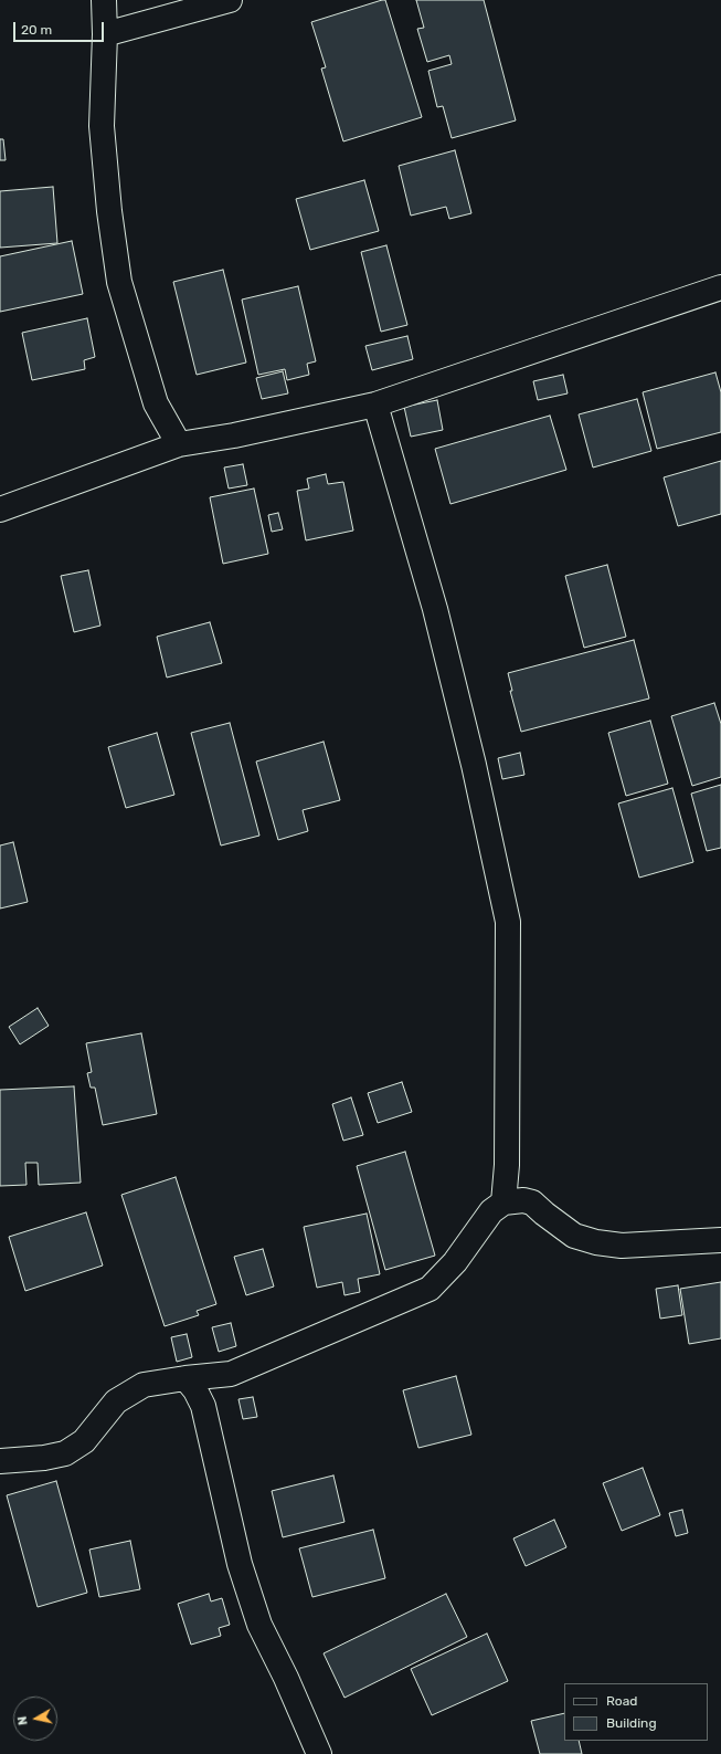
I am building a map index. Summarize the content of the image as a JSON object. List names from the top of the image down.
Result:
{
  "legend": ["Road", "Building"],
  "scale_bar": "20 m",
  "north": "left"
}
